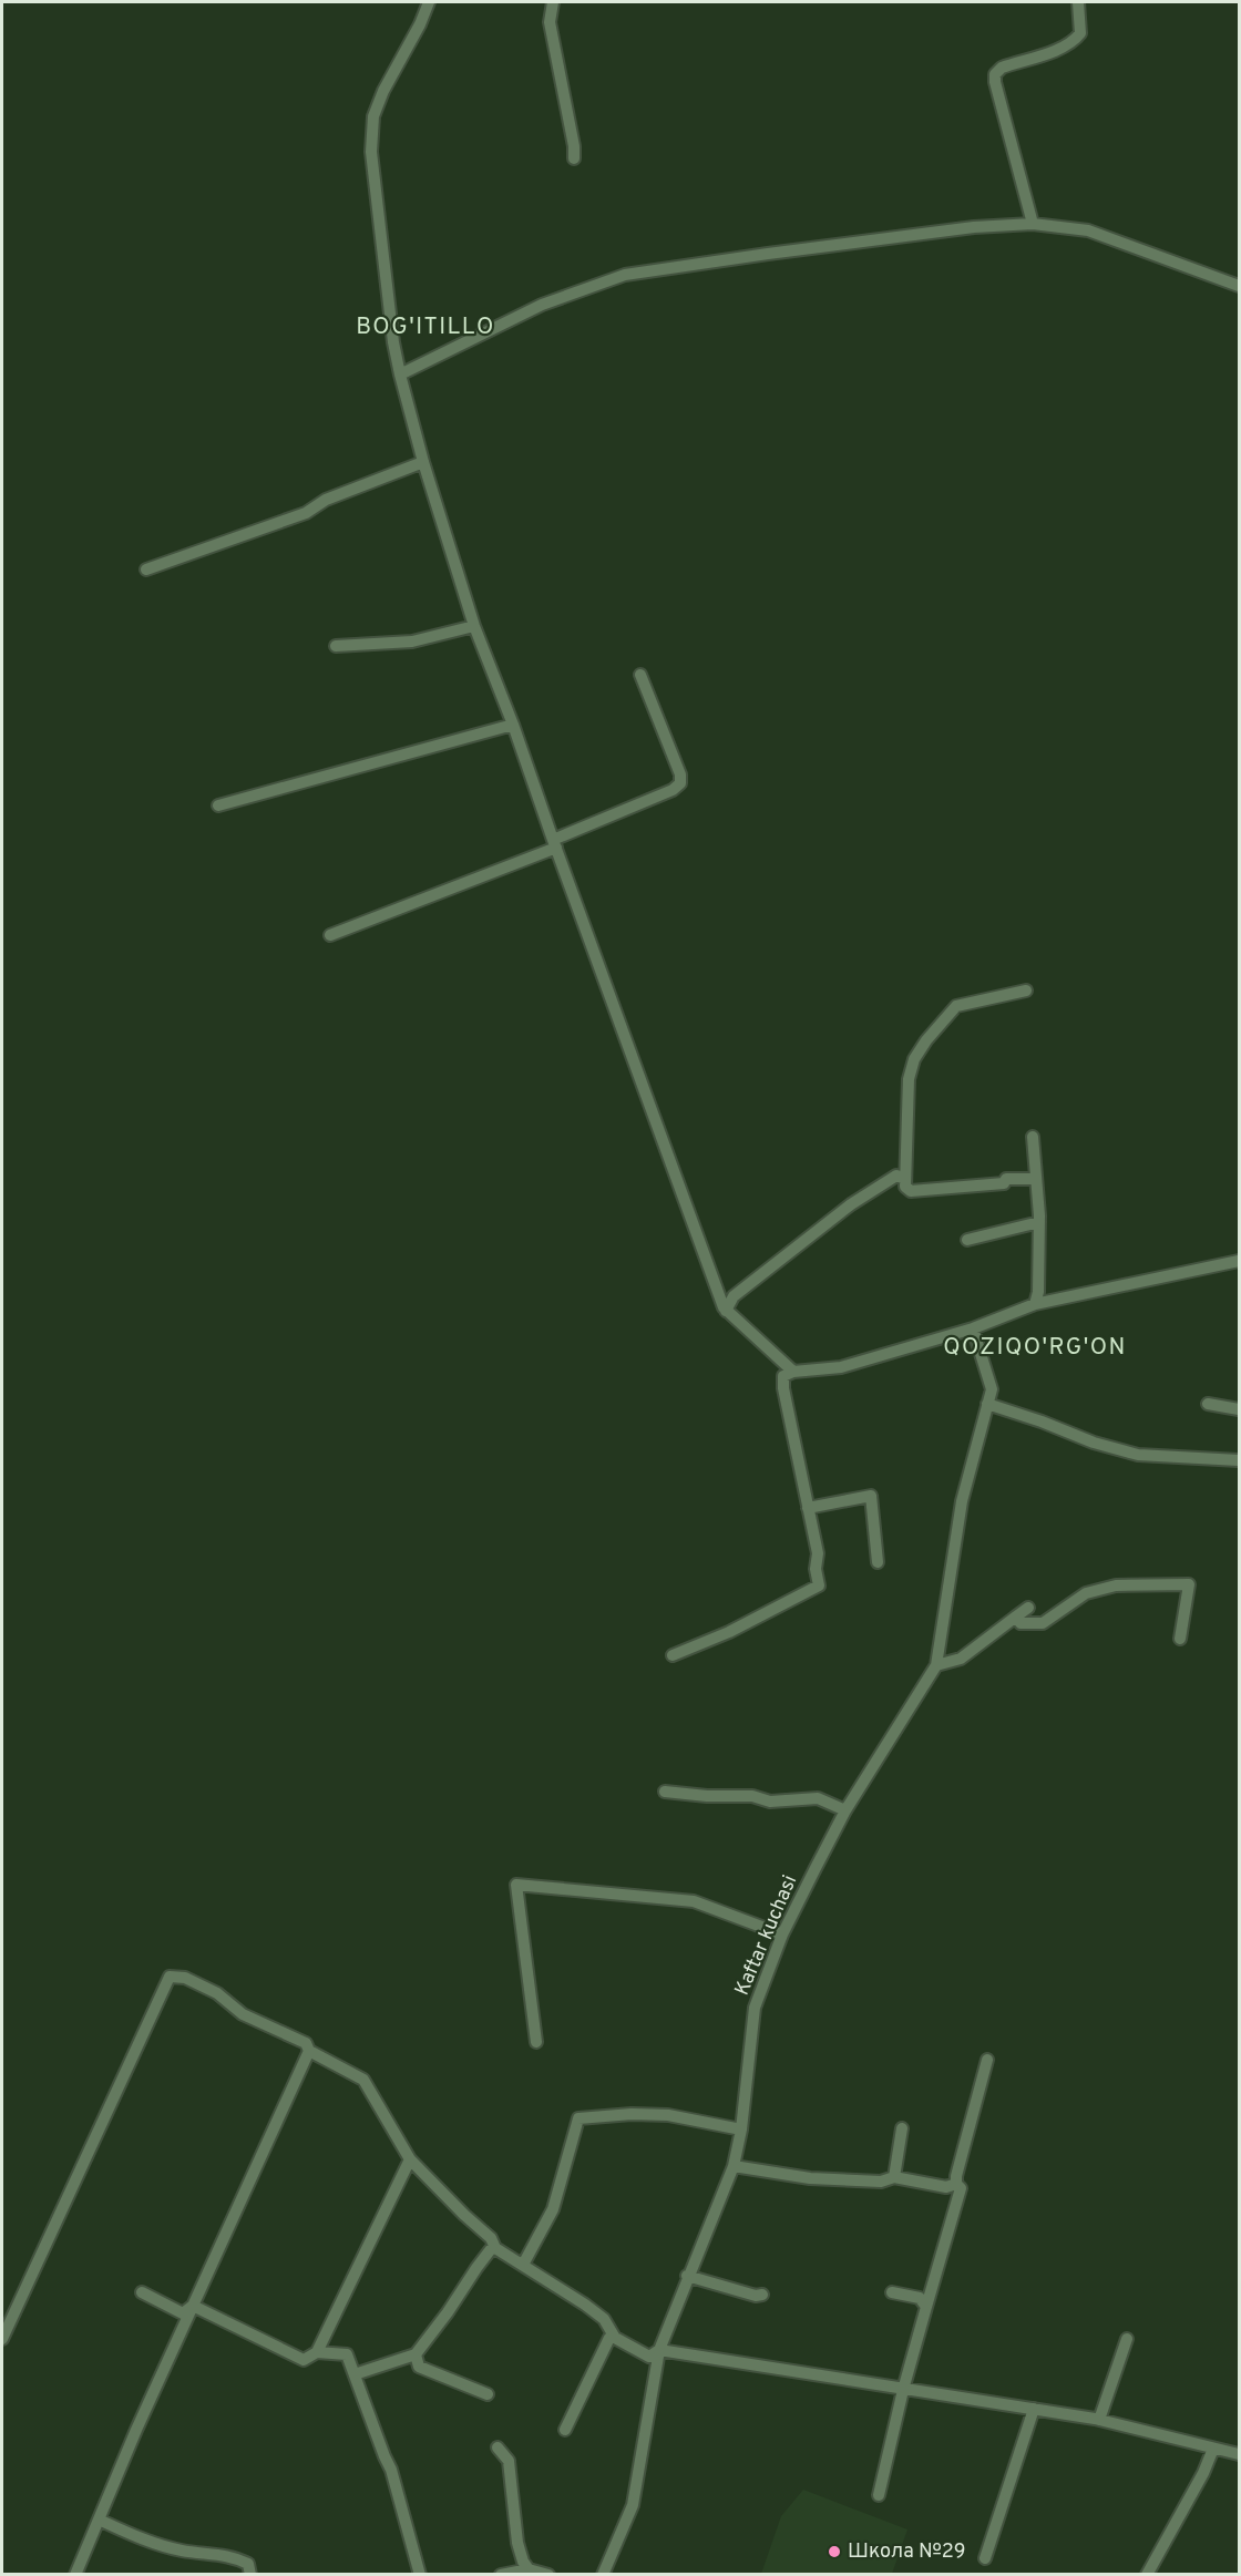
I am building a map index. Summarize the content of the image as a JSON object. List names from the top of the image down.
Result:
{
  "streets": {
    "street": ["Kaftar kuchasi"]
  },
  "districts": ["BOG'ITILLO", "QOZIQO'RG'ON"],
  "places": ["Школа №29"]
}
